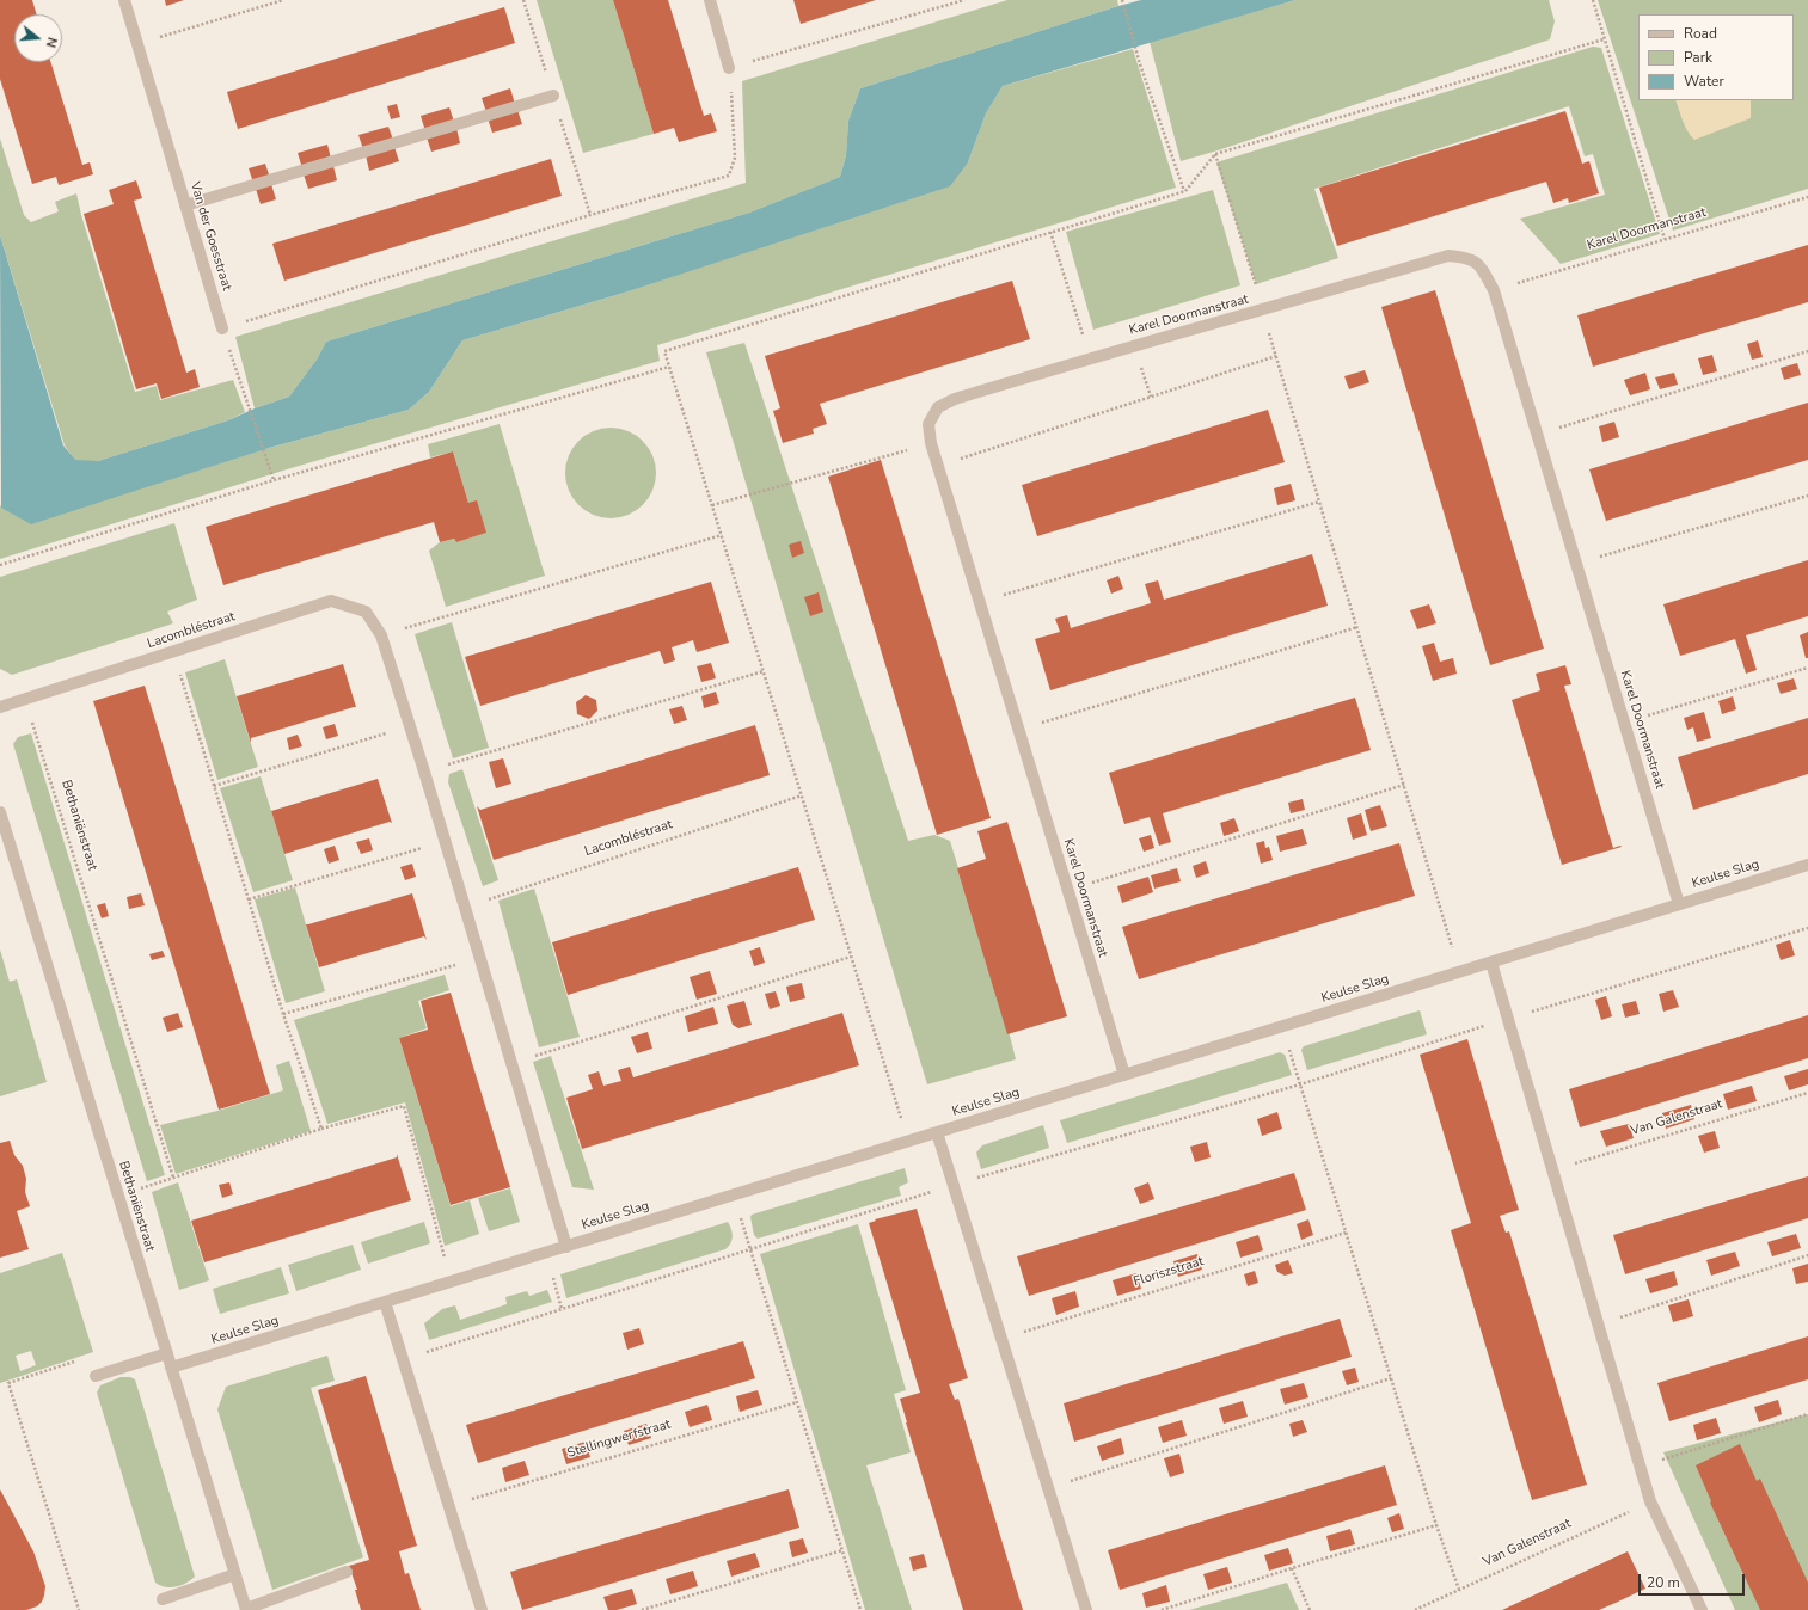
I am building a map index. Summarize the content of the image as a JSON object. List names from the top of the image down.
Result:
{
  "streets": {
    "street": [
      "Karel Doormanstraat",
      "Van der Goesstraat",
      "Lacombléstraat",
      "Bethaniënstraat",
      "Keulse Slag"
    ],
    "path": ["Van Galenstraat", "Floriszstraat", "Stellingwerfstraat"]
  },
  "crossings": [
    ["Karel Doormanstraat", "Keulse Slag"],
    ["Lacombléstraat", "Bethaniënstraat"],
    ["Lacombléstraat", "Keulse Slag"],
    ["Bethaniënstraat", "Keulse Slag"]
  ],
  "legend": ["Road", "Park", "Water"],
  "scale_bar": "20 m",
  "north": "right"
}
